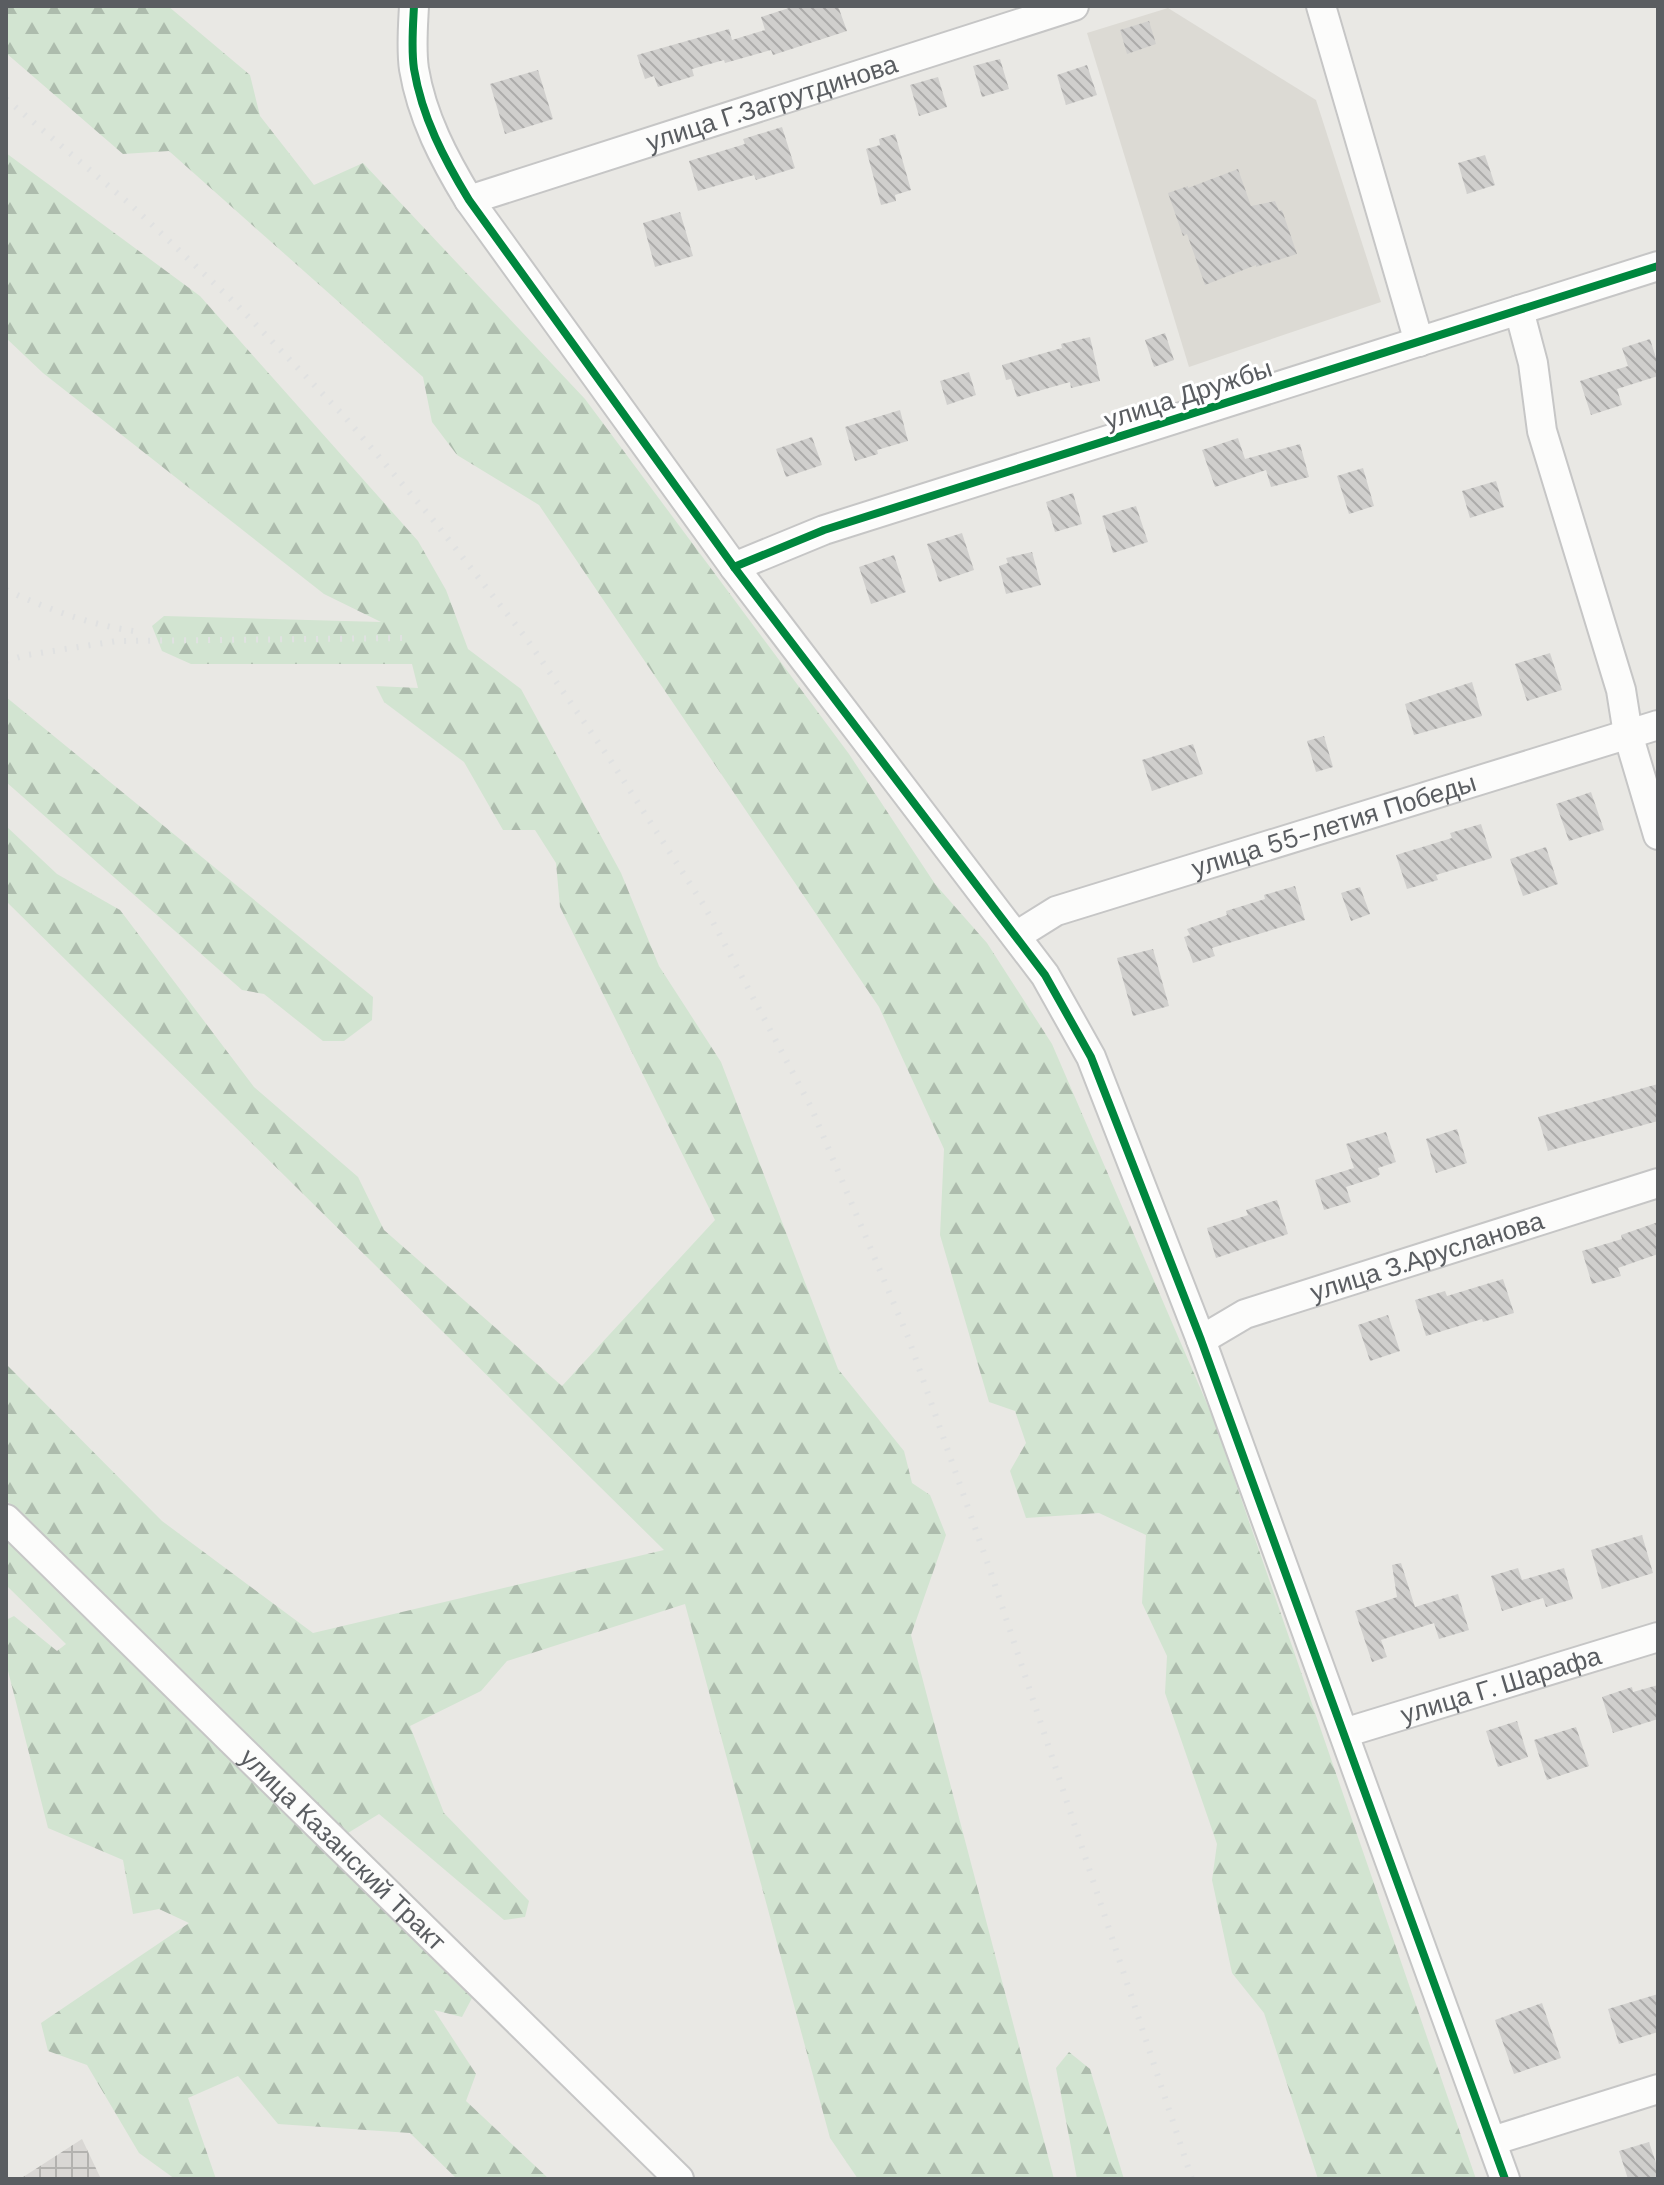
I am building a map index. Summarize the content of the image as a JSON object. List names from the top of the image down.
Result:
{
  "streets": {
    "street": [
      "улица Г.Загрутдинова",
      "улица Дружбы",
      "улица 55-летия Победы",
      "улица З.Арусланова",
      "улица Г. Шарафа",
      "улица Казанский Тракт"
    ]
  }
}
